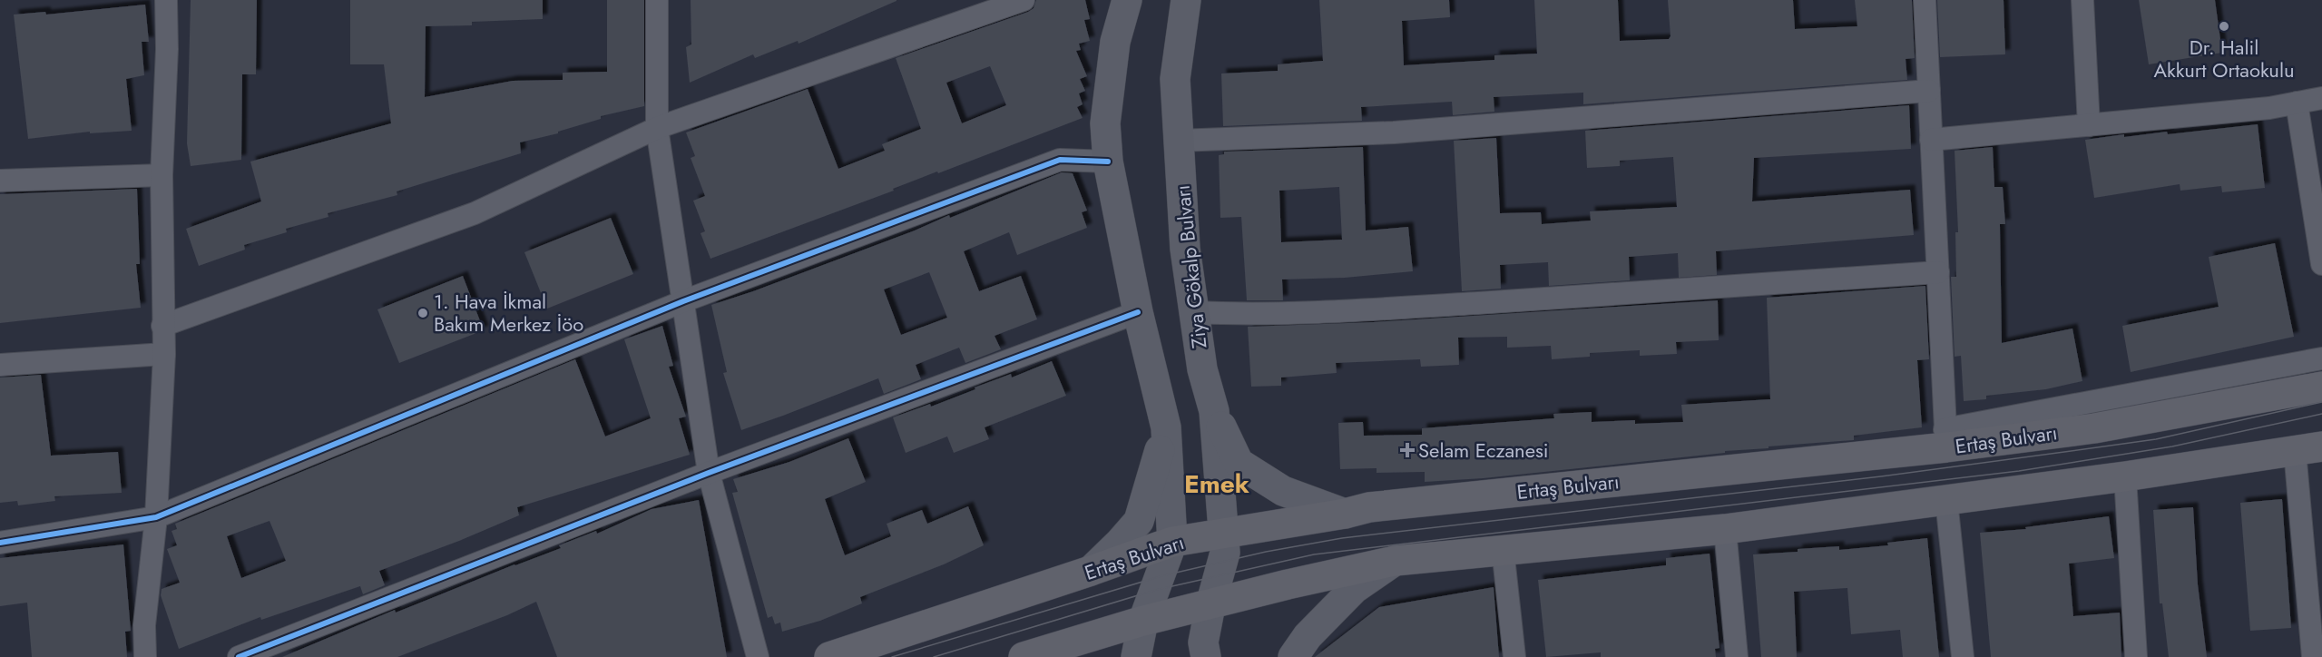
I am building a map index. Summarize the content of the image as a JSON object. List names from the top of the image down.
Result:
{
  "streets": {
    "main road": ["Ziya Gökalp Bulvarı", "Ertaş Bulvarı"]
  },
  "crossings": [
    ["Ziya Gökalp Bulvarı", "Ertaş Bulvarı"]
  ],
  "districts": ["Emek"],
  "places": {
    "other": ["Dr. Halil Akkurt Ortaokulu", "1. Hava İkmal Bakım Merkez İöo"],
    "health": ["Selam Eczanesi"]
  }
}
